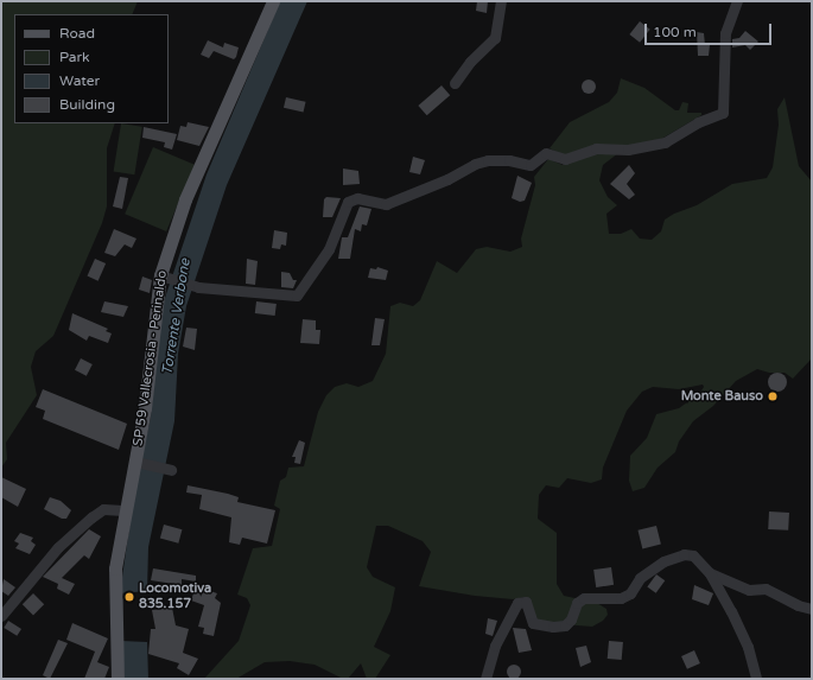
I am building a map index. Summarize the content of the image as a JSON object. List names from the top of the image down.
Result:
{
  "streets": {
    "main road": ["SP 59 Vallecrosia - Perinaldo"]
  },
  "water": ["Torrente Verbone"],
  "places": ["Monte Bauso", "Locomotiva 835.157"],
  "legend": [
    "Road",
    "Park",
    "Water",
    "Building"
  ],
  "scale_bar": "100 m"
}
